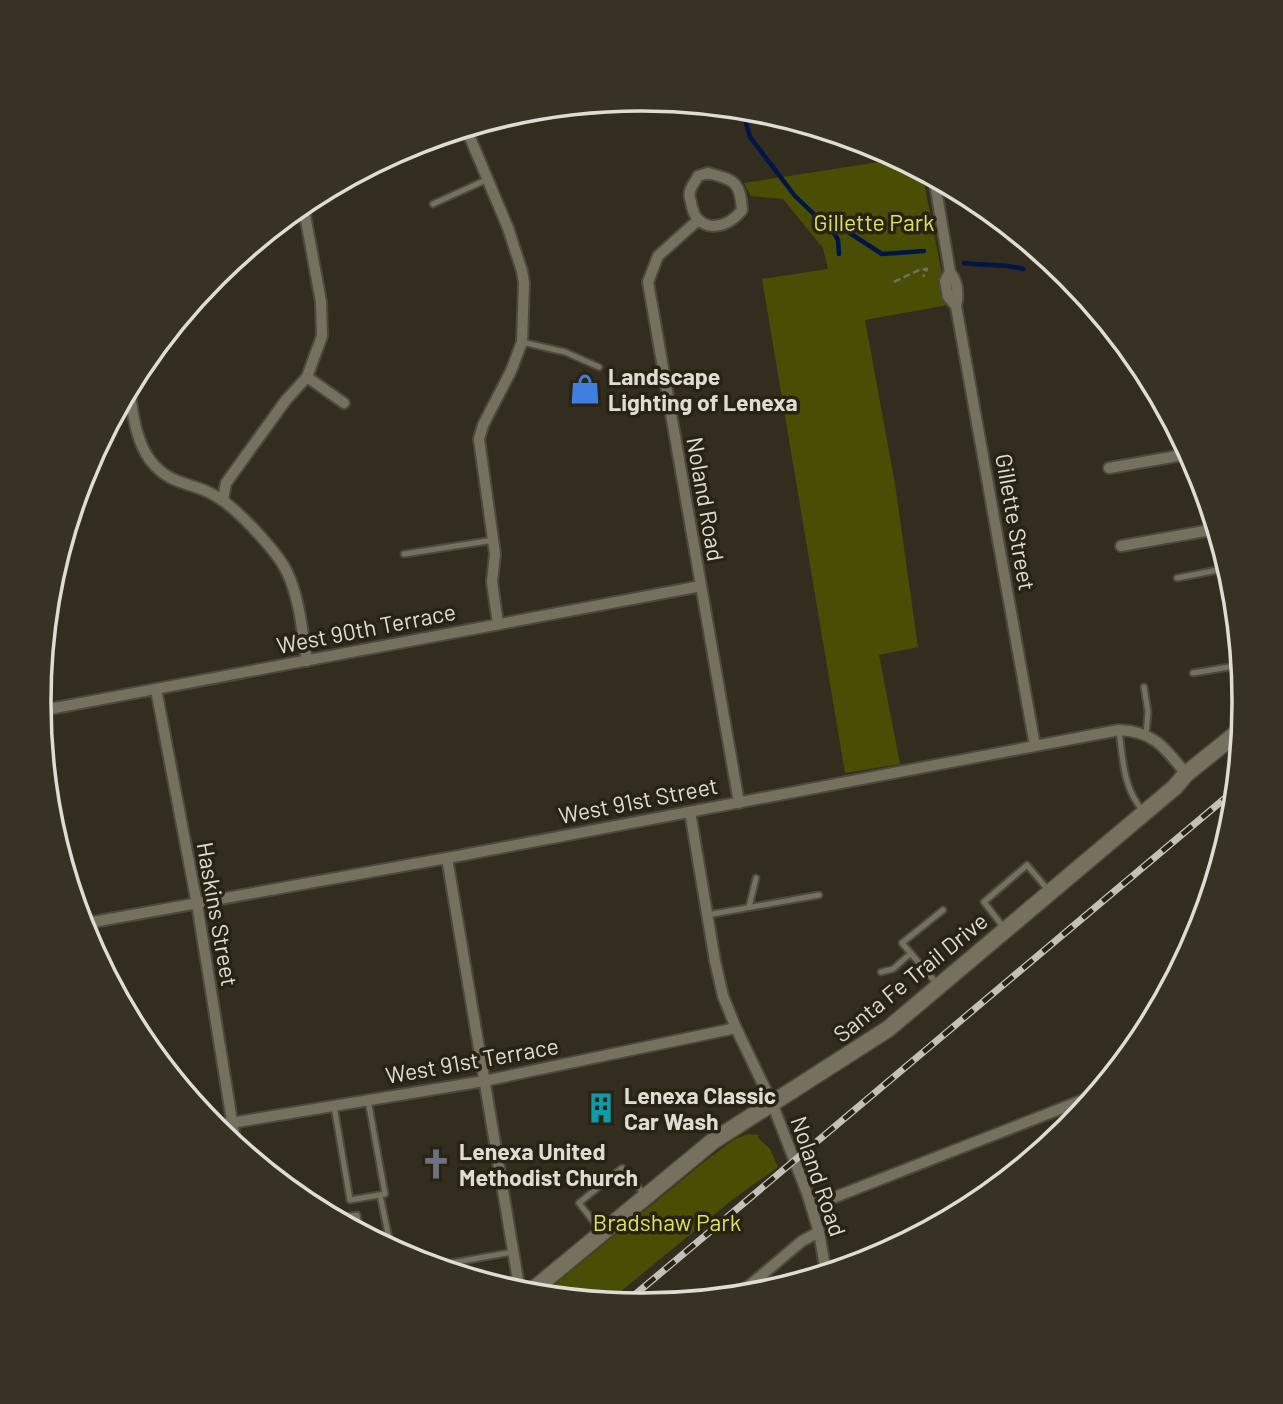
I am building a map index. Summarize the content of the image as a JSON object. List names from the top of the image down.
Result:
{
  "streets": {
    "main road": ["Santa Fe Trail Drive"],
    "street": [
      "Noland Road",
      "Gillette Street",
      "West 90th Terrace",
      "West 91st Street",
      "Haskins Street",
      "West 91st Terrace"
    ]
  },
  "crossings": [
    ["Noland Road", "West 90th Terrace"],
    ["Noland Road", "West 91st Street"],
    ["Noland Road", "Santa Fe Trail Drive"],
    ["Noland Road", "West 91st Terrace"],
    ["Gillette Street", "West 91st Street"],
    ["West 90th Terrace", "Haskins Street"],
    ["West 91st Street", "Haskins Street"],
    ["West 91st Street", "Santa Fe Trail Drive"],
    ["Haskins Street", "West 91st Terrace"]
  ],
  "parks": ["Gillette Park", "Bradshaw Park"],
  "places": {
    "shop": ["Landscape Lighting of Lenexa"],
    "building": ["Lenexa Classic Car Wash"],
    "church": ["Lenexa United Methodist Church"]
  }
}
